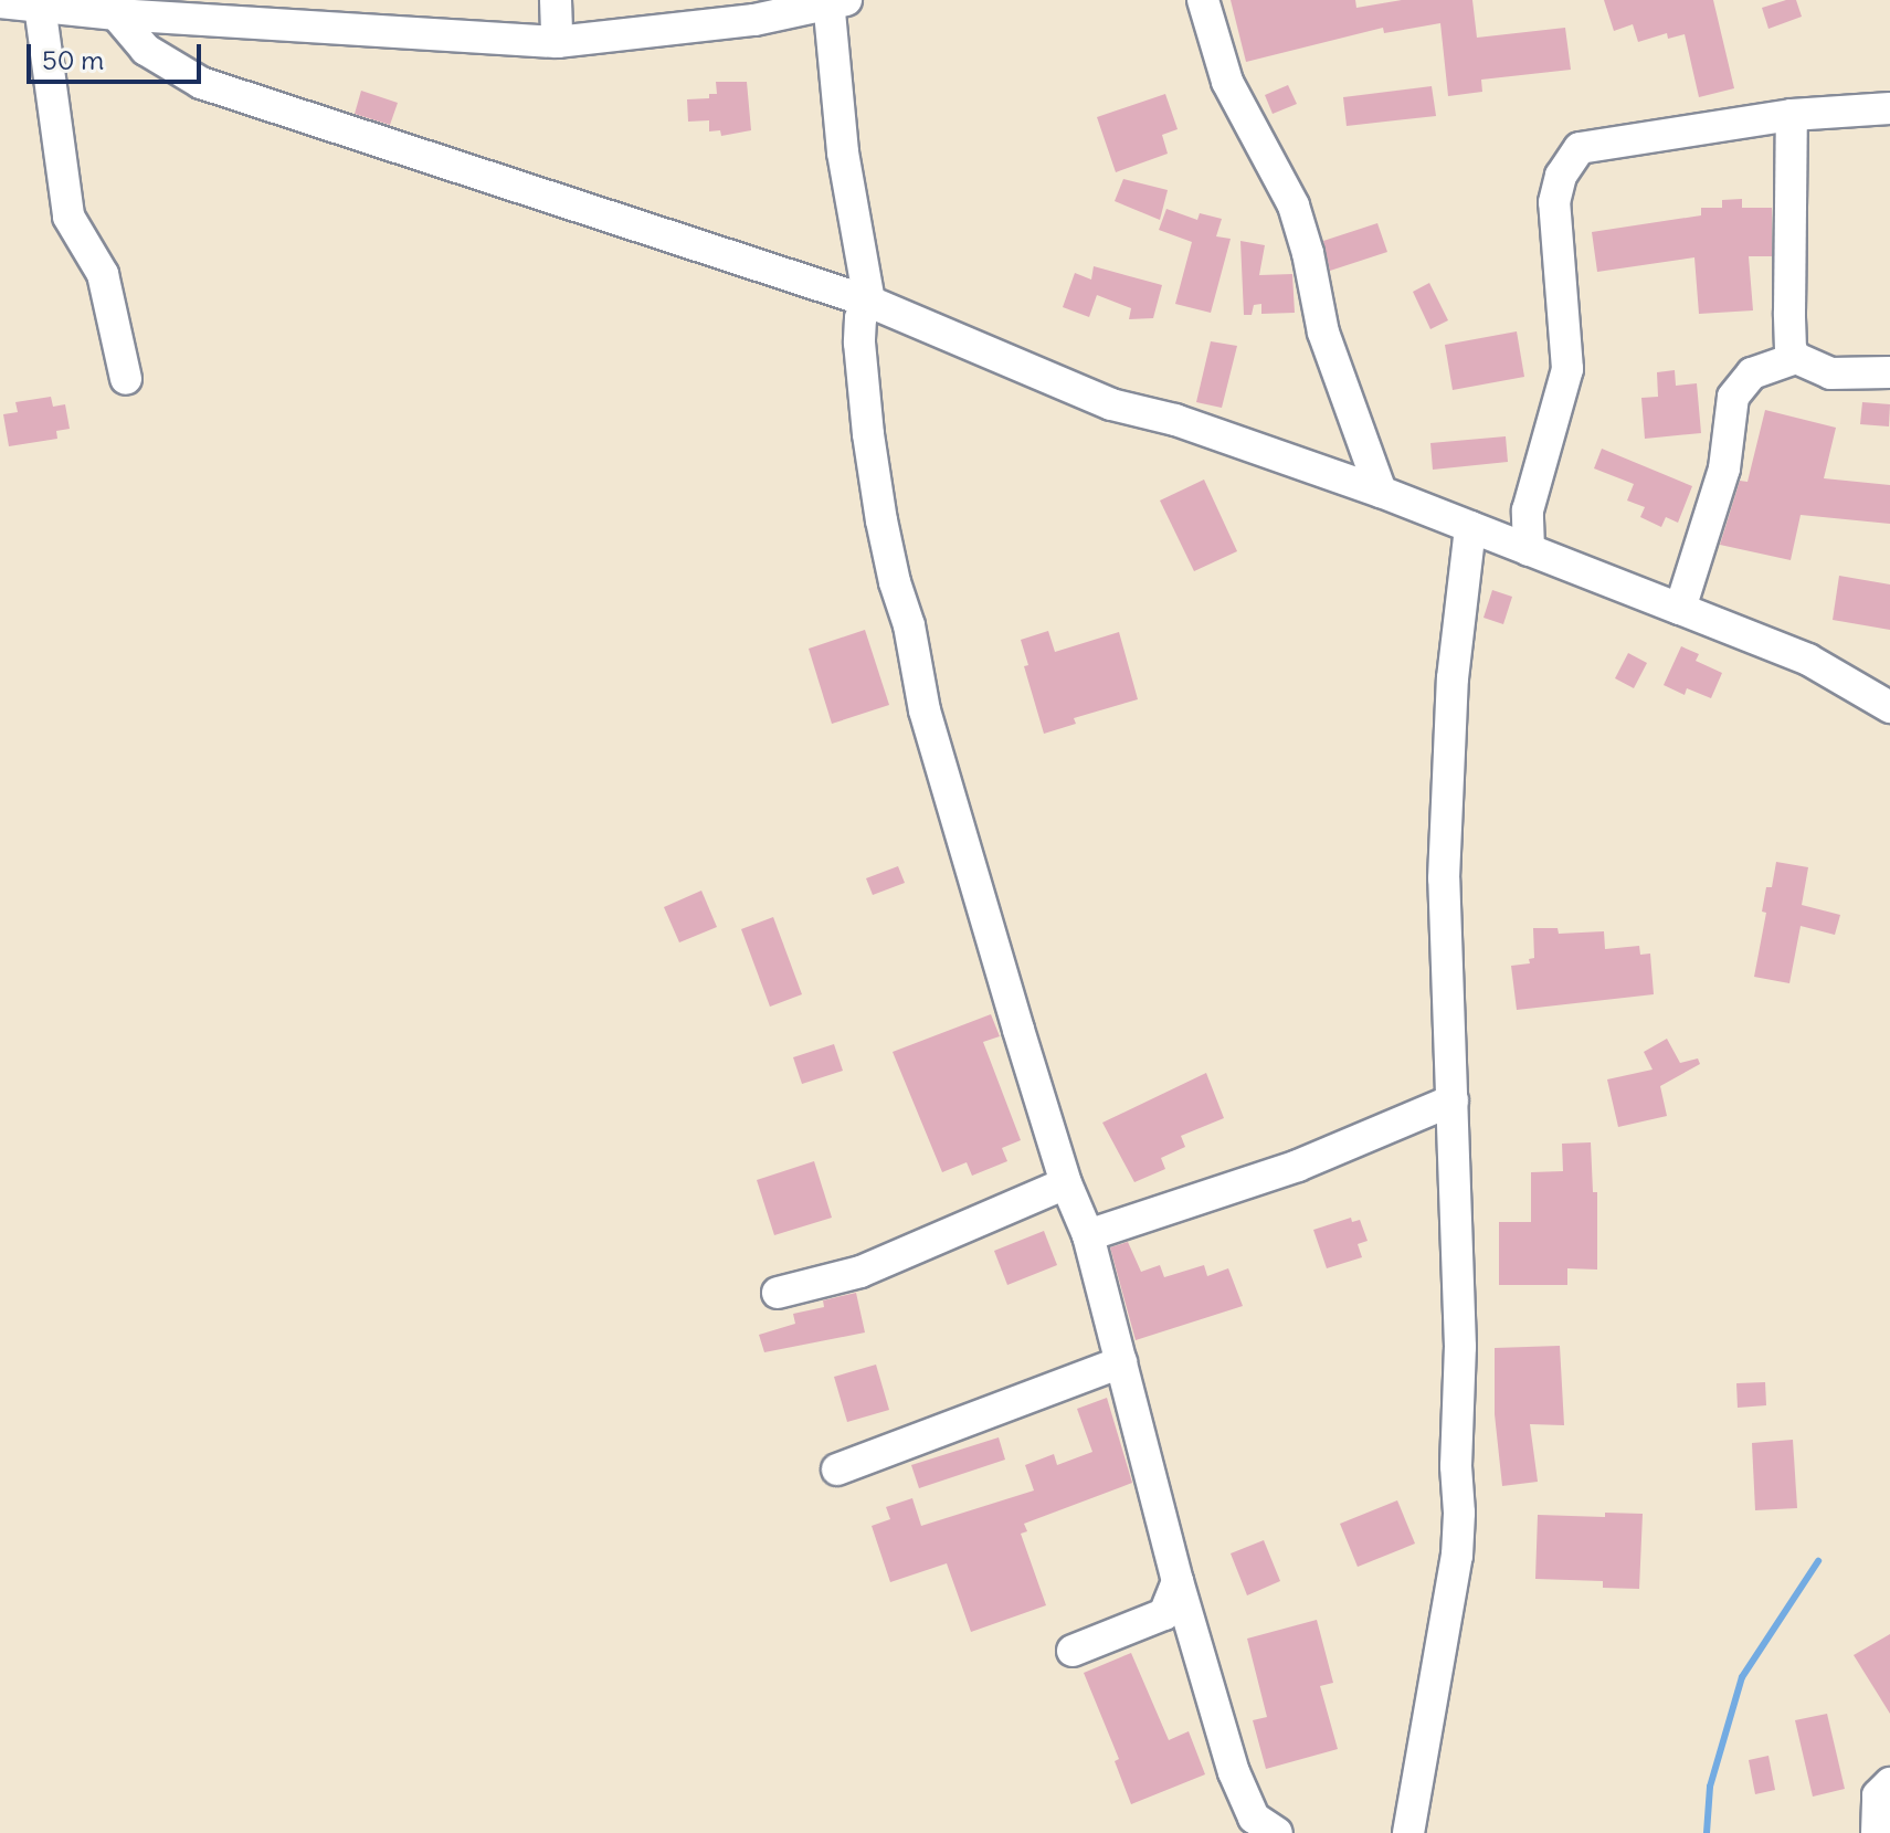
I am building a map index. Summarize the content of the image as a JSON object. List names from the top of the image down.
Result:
{
  "scale_bar": "50 m"
}
